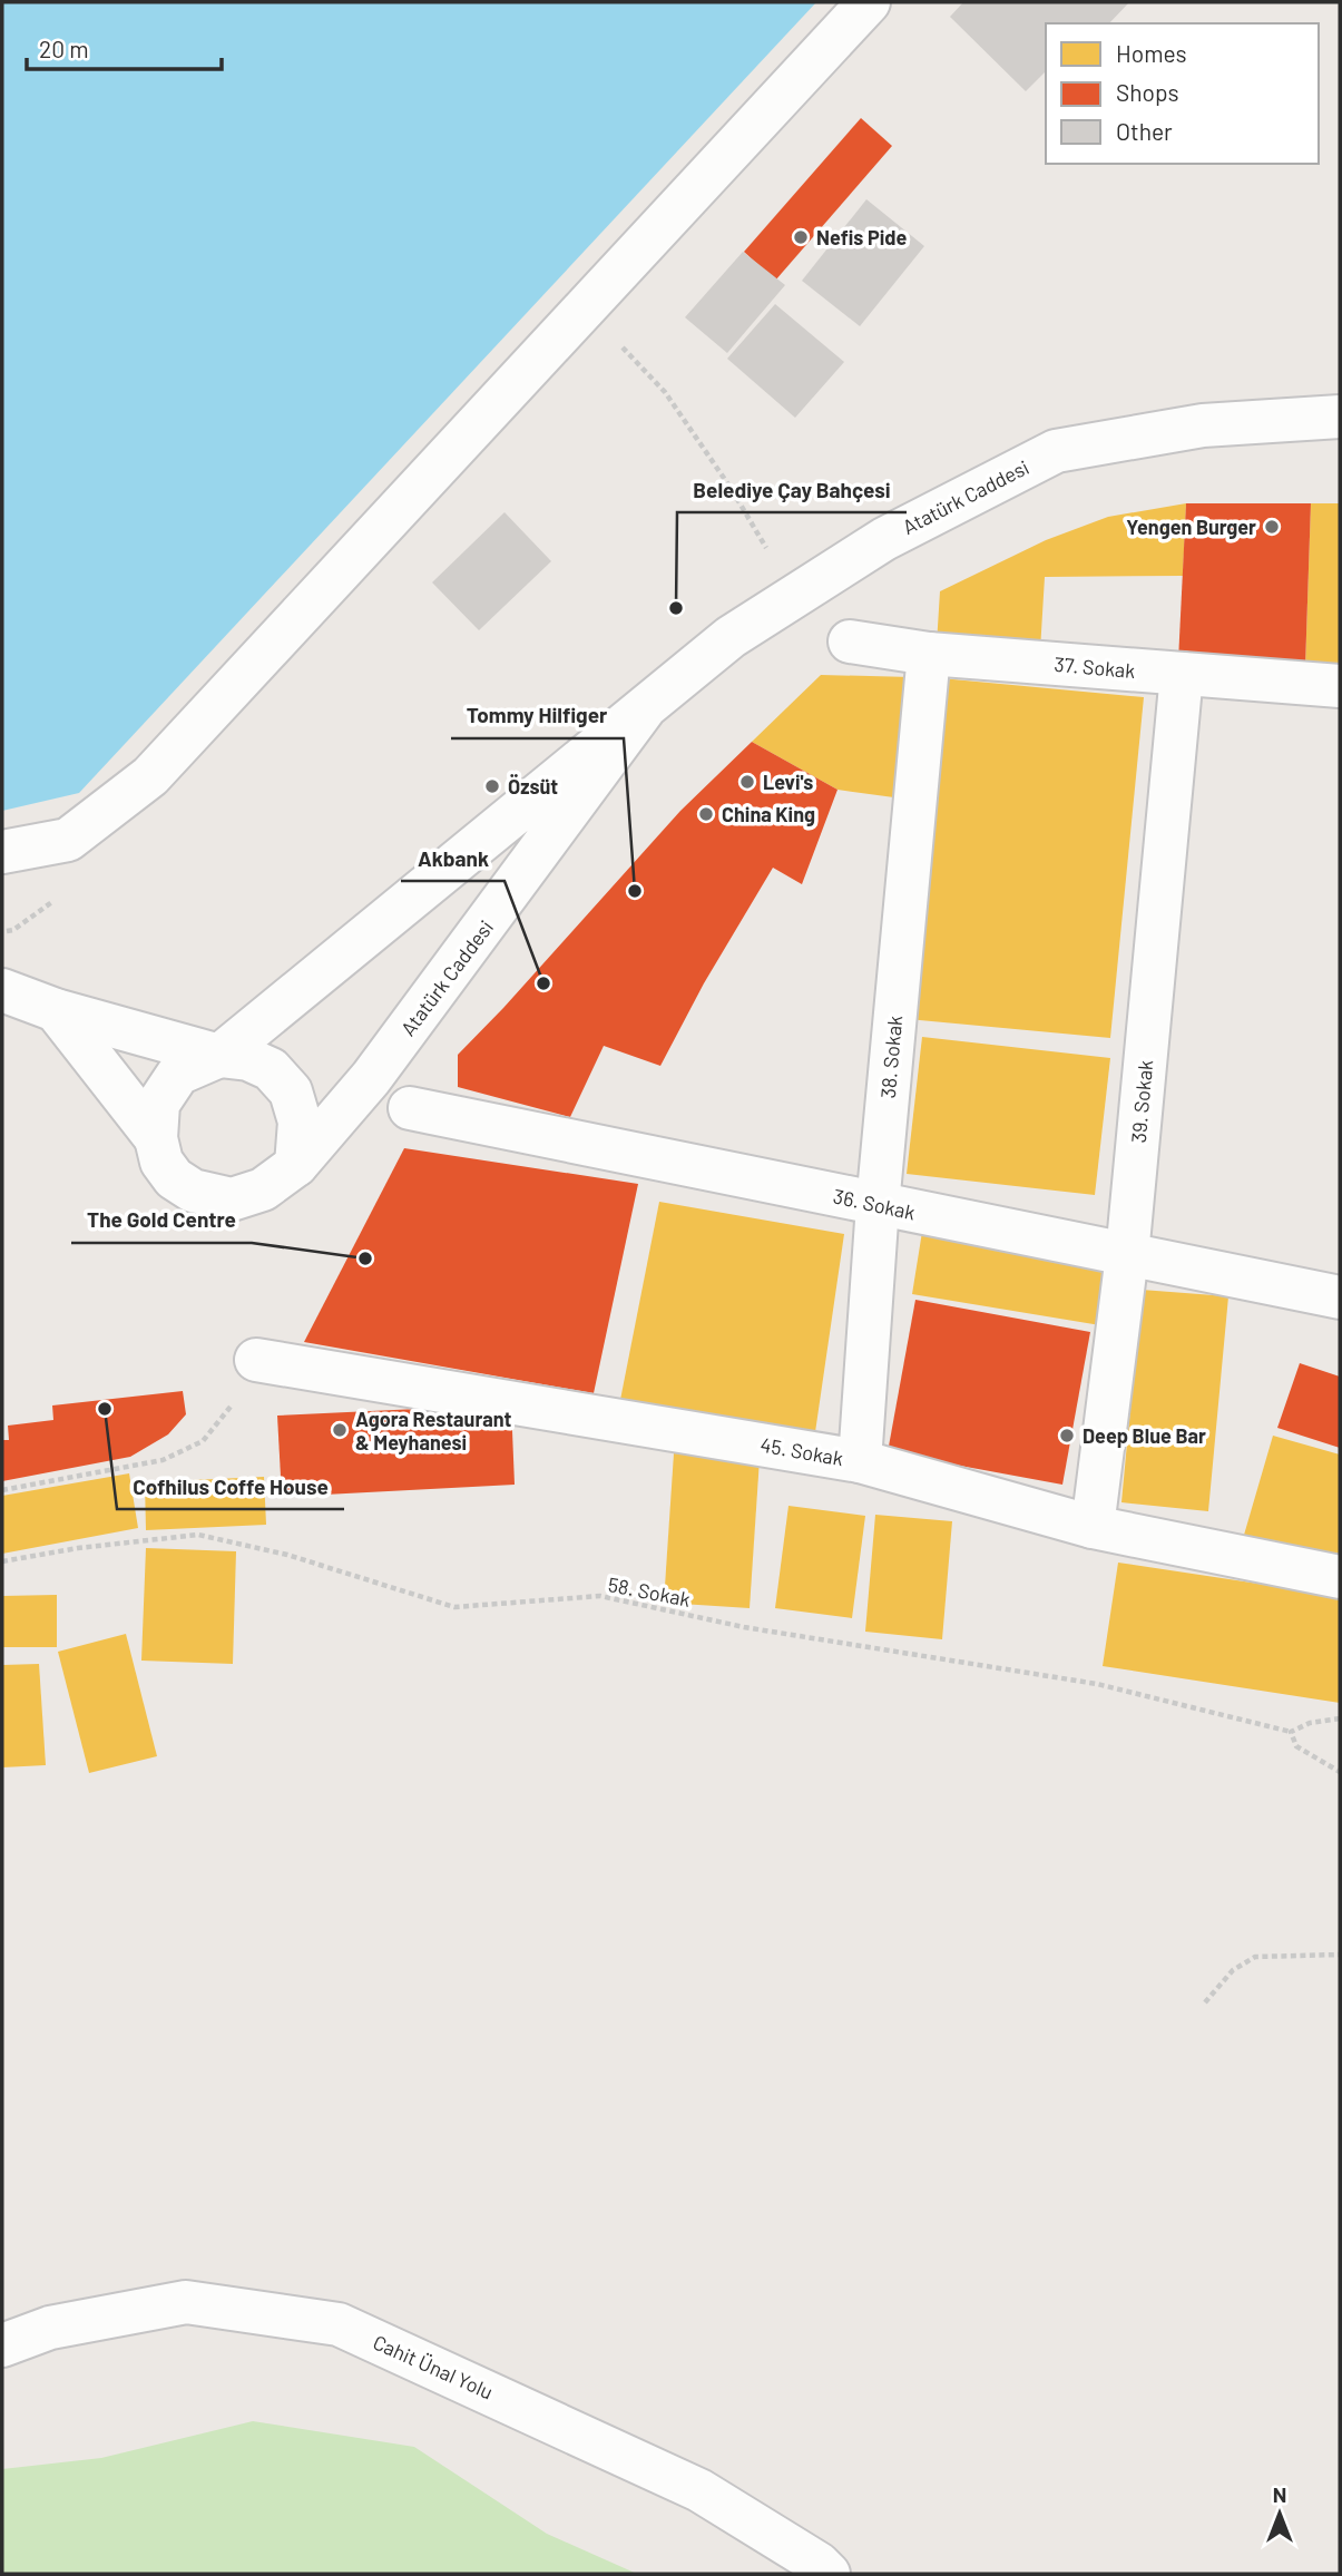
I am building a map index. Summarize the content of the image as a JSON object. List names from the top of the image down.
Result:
{
  "streets": {
    "street": [
      "Atatürk Caddesi",
      "37. Sokak",
      "38. Sokak",
      "39. Sokak",
      "36. Sokak",
      "45. Sokak",
      "Cahit Ünal Yolu"
    ],
    "path": ["58. Sokak"]
  },
  "crossings": [
    ["37. Sokak", "38. Sokak"],
    ["37. Sokak", "39. Sokak"],
    ["38. Sokak", "36. Sokak"],
    ["38. Sokak", "45. Sokak"],
    ["39. Sokak", "36. Sokak"],
    ["39. Sokak", "45. Sokak"]
  ],
  "places": [
    "Nefis Pide",
    "Yengen Burger",
    "Belediye Çay Bahçesi",
    "Levi's",
    "Özsüt",
    "China King",
    "Tommy Hilfiger",
    "Akbank",
    "The Gold Centre",
    "Cofhilus Coffe House",
    "Agora Restaurant & Meyhanesi",
    "Deep Blue Bar"
  ],
  "legend": ["Homes", "Shops", "Other"],
  "scale_bar": "20 m",
  "north": "top"
}
